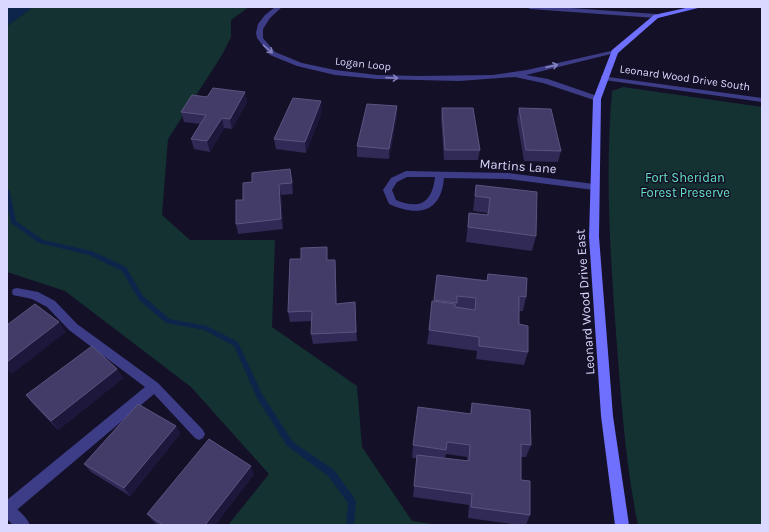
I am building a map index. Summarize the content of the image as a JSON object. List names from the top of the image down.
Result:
{
  "streets": {
    "street": [
      "Logan Loop",
      "Leonard Wood Drive South",
      "Martins Lane",
      "Leonard Wood Drive East"
    ]
  },
  "crossings": [
    ["Logan Loop", "Leonard Wood Drive East"],
    ["Leonard Wood Drive South", "Leonard Wood Drive East"],
    ["Martins Lane", "Leonard Wood Drive East"]
  ],
  "parks": ["Fort Sheridan Forest Preserve"]
}
